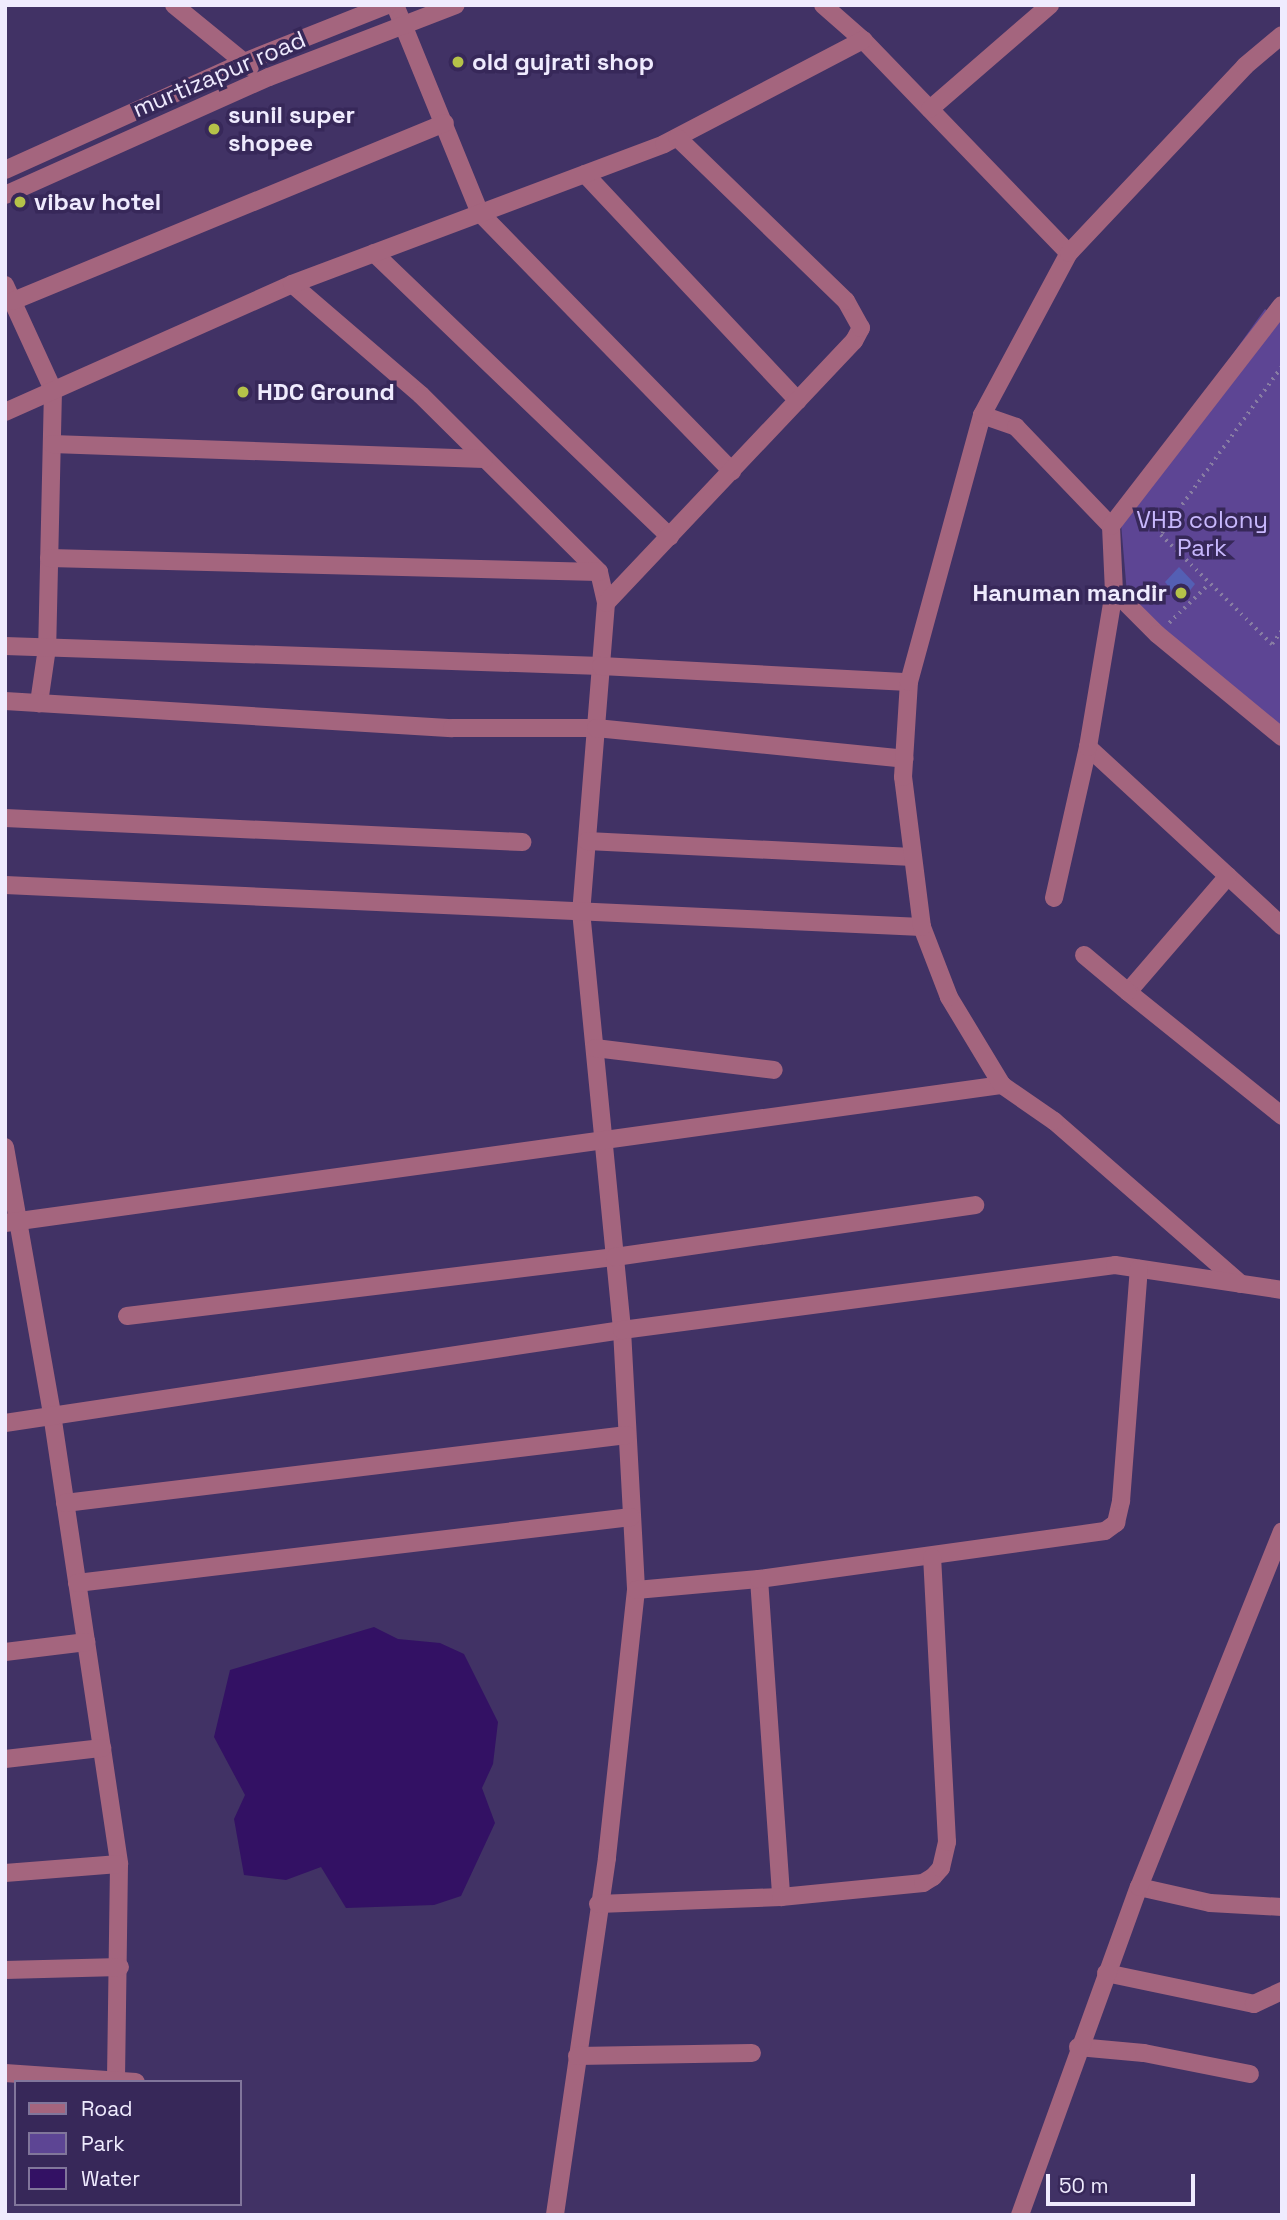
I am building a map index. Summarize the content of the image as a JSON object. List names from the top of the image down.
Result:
{
  "streets": {
    "street": ["murtizapur road"]
  },
  "parks": ["VHB colony Park"],
  "places": [
    "old gujrati shop",
    "sunil super shopee",
    "vibav hotel",
    "HDC Ground",
    "Hanuman mandir"
  ],
  "legend": ["Road", "Park", "Water"],
  "scale_bar": "50 m"
}
